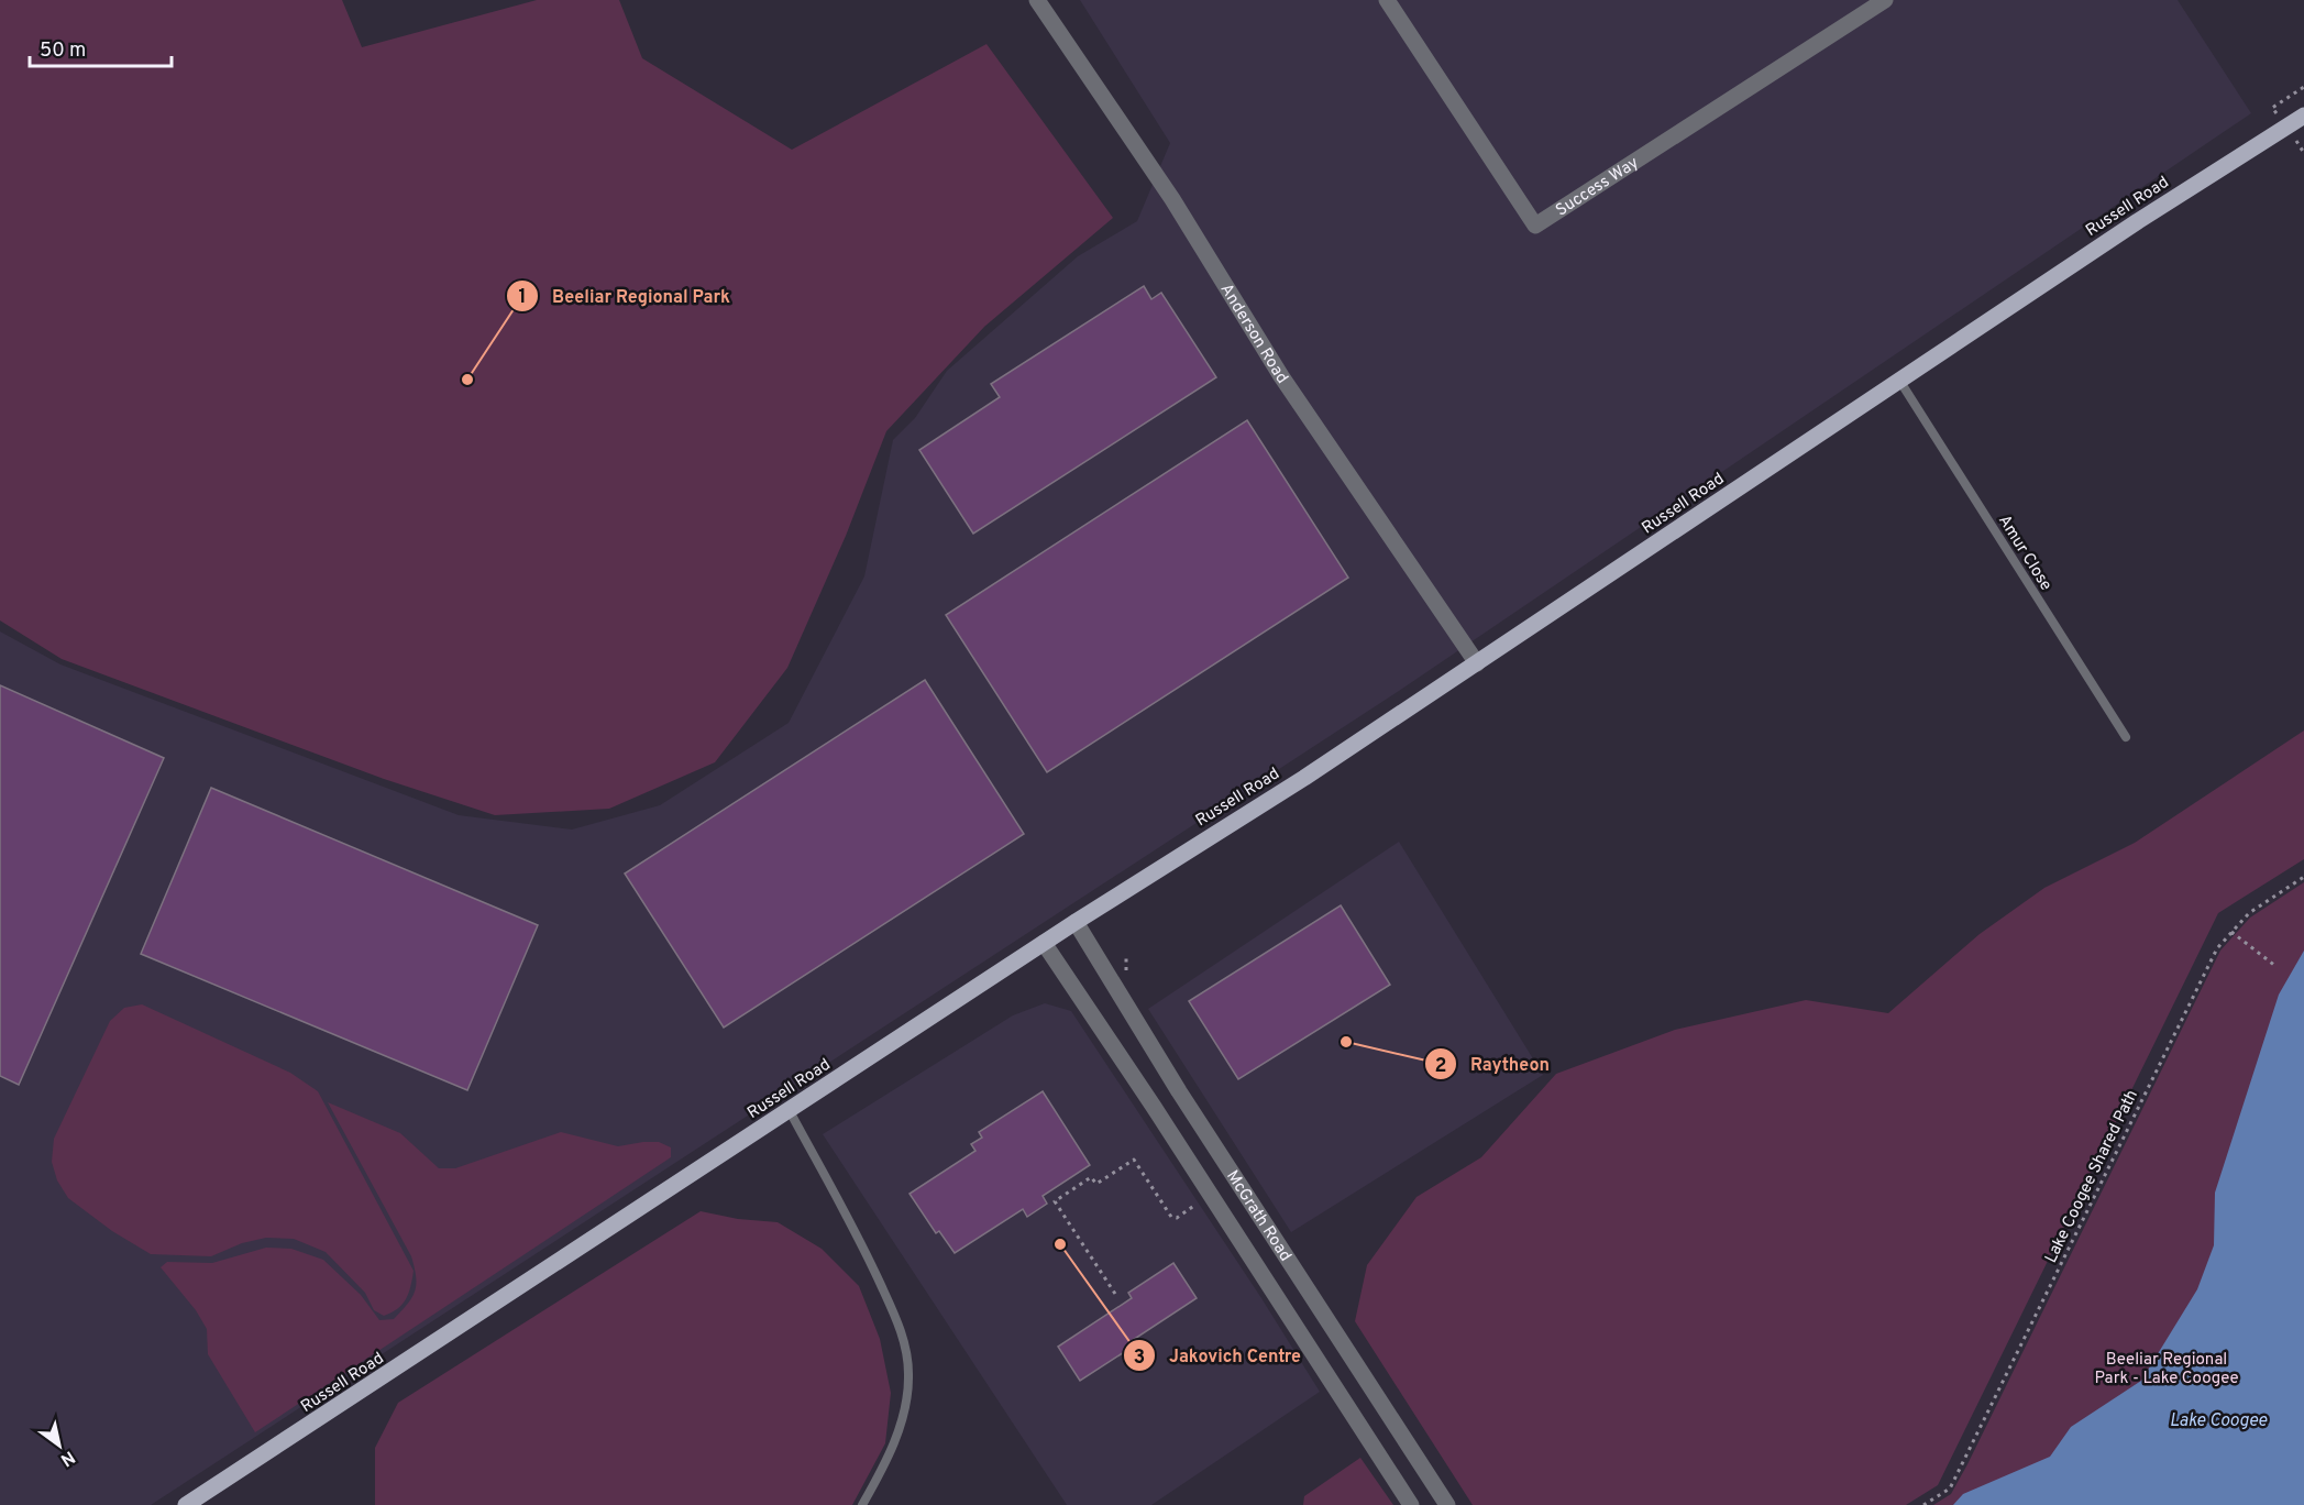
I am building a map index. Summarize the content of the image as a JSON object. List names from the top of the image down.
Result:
{
  "streets": {
    "main road": ["Russell Road"],
    "street": ["Success Way", "Anderson Road", "McGrath Road"],
    "lane": ["Amur Close"],
    "path": ["Lake Coogee Shared Path"]
  },
  "crossings": [
    ["Russell Road", "Anderson Road"],
    ["Russell Road", "Amur Close"],
    ["Russell Road", "McGrath Road"]
  ],
  "water": ["Lake Coogee"],
  "parks": ["Beeliar Regional Park - Lake Coogee"],
  "places": ["Beeliar Regional Park", "Raytheon", "Jakovich Centre"],
  "scale_bar": "50 m",
  "north": "bottom right"
}
